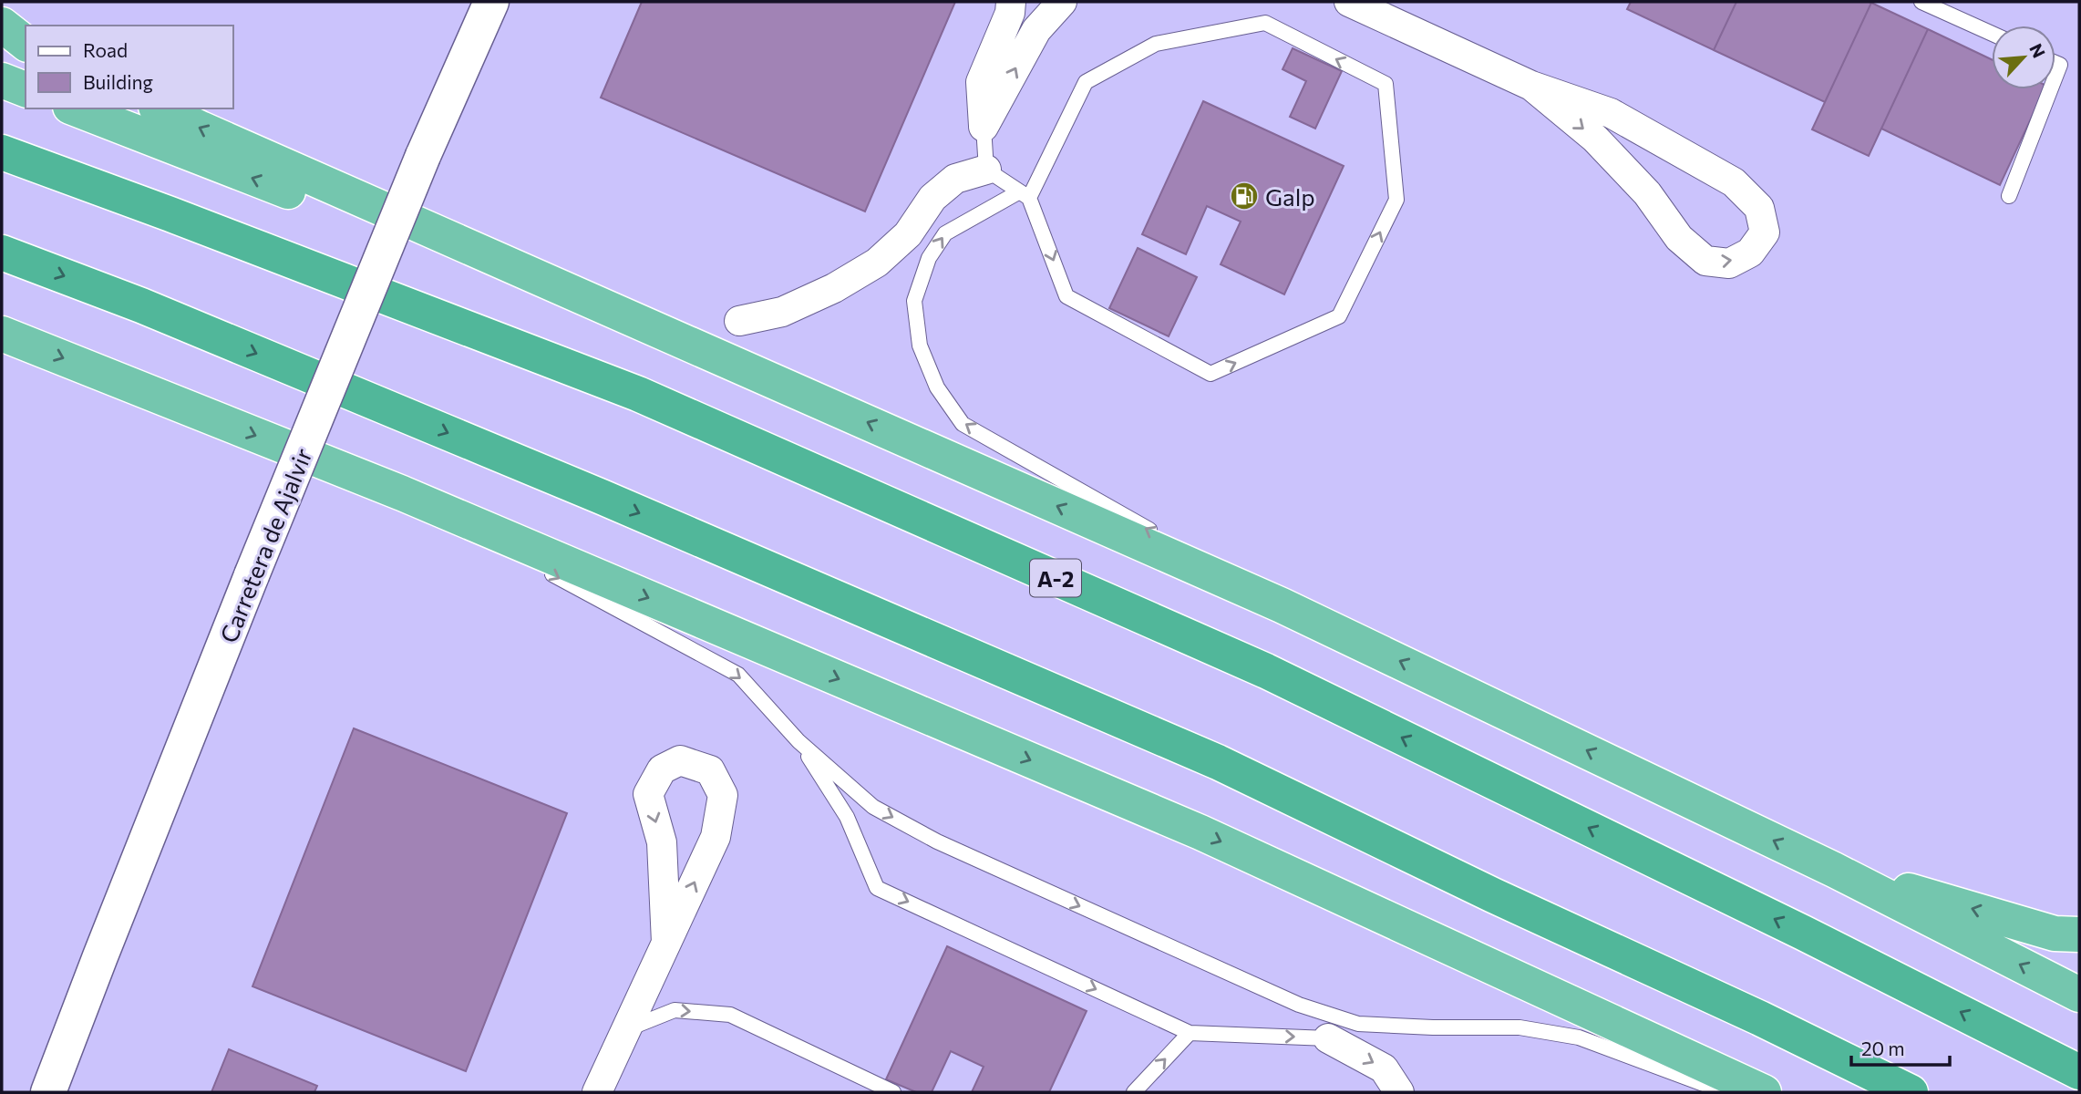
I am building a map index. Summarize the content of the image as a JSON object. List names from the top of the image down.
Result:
{
  "streets": {
    "highway": ["A-2"],
    "street": ["Carretera de Ajalvir"]
  },
  "places": {
    "fuel station": ["Galp"]
  },
  "legend": ["Road", "Building"],
  "scale_bar": "20 m",
  "north": "top right"
}
